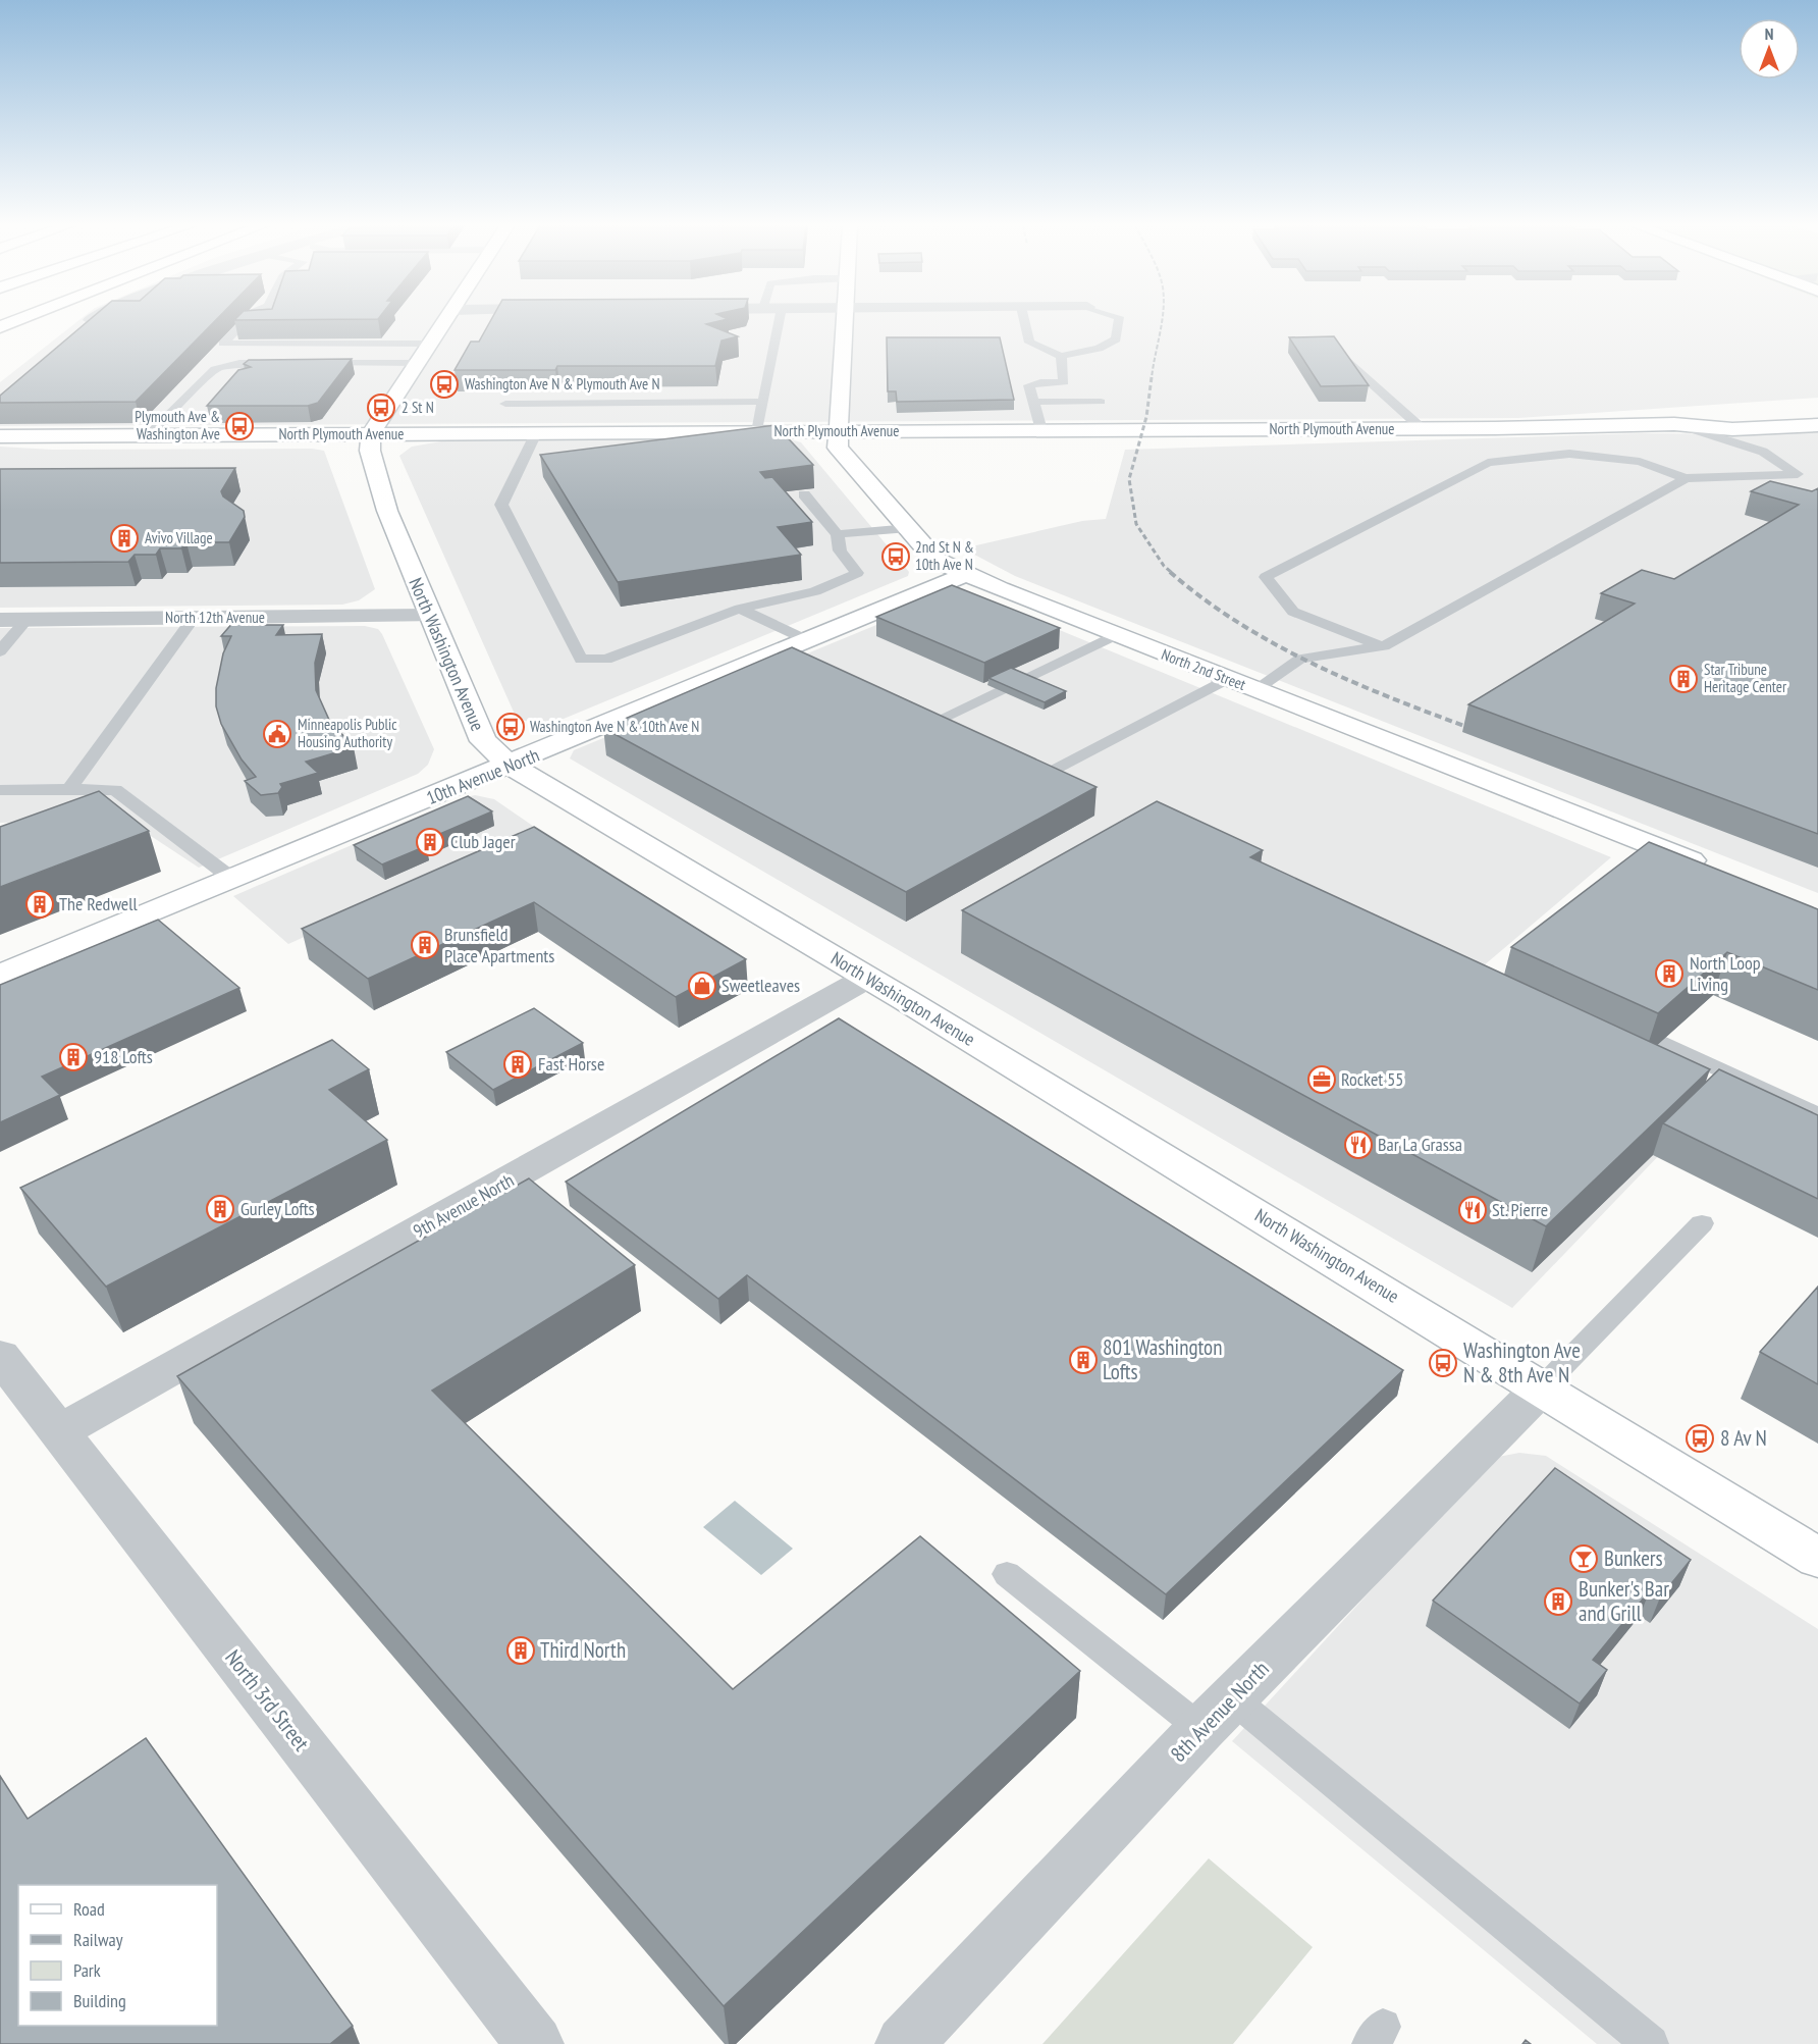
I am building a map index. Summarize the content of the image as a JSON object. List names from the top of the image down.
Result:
{
  "streets": {
    "main road": [
      "North Plymouth Avenue",
      "North Washington Avenue",
      "North 2nd Street",
      "10th Avenue North"
    ],
    "street": [
      "North 12th Avenue",
      "9th Avenue North",
      "North 3rd Street",
      "8th Avenue North"
    ]
  },
  "crossings": [
    ["North Plymouth Avenue", "North Washington Avenue"],
    ["North Plymouth Avenue", "North 2nd Street"],
    ["North 12th Avenue", "North Washington Avenue"],
    ["North Washington Avenue", "10th Avenue North"],
    ["North Washington Avenue", "9th Avenue North"],
    ["North Washington Avenue", "8th Avenue North"],
    ["North 2nd Street", "10th Avenue North"],
    ["9th Avenue North", "North 3rd Street"]
  ],
  "places": {
    "bus stop": [
      "Washington Ave N & Plymouth Ave N",
      "2 St N",
      "Plymouth Ave & Washington Ave",
      "2nd St N & 10th Ave N",
      "Washington Ave N & 10th Ave N",
      "Washington Ave N & 8th Ave N",
      "8 Av N"
    ],
    "building": [
      "Avivo Village",
      "Star Tribune Heritage Center",
      "Club Jager",
      "The Redwell",
      "Brunsfield Place Apartments",
      "North Loop Living",
      "918 Lofts",
      "Fast Horse",
      "Gurley Lofts",
      "801 Washington Lofts",
      "Bunker's Bar and Grill",
      "Third North"
    ],
    "public building": ["Minneapolis Public Housing Authority"],
    "shop": ["Sweetleaves"],
    "office": ["Rocket 55"],
    "restaurant": ["Bar La Grassa", "St. Pierre"],
    "bar": ["Bunkers"]
  },
  "legend": [
    "Road",
    "Railway",
    "Park",
    "Building"
  ],
  "north": "top"
}
